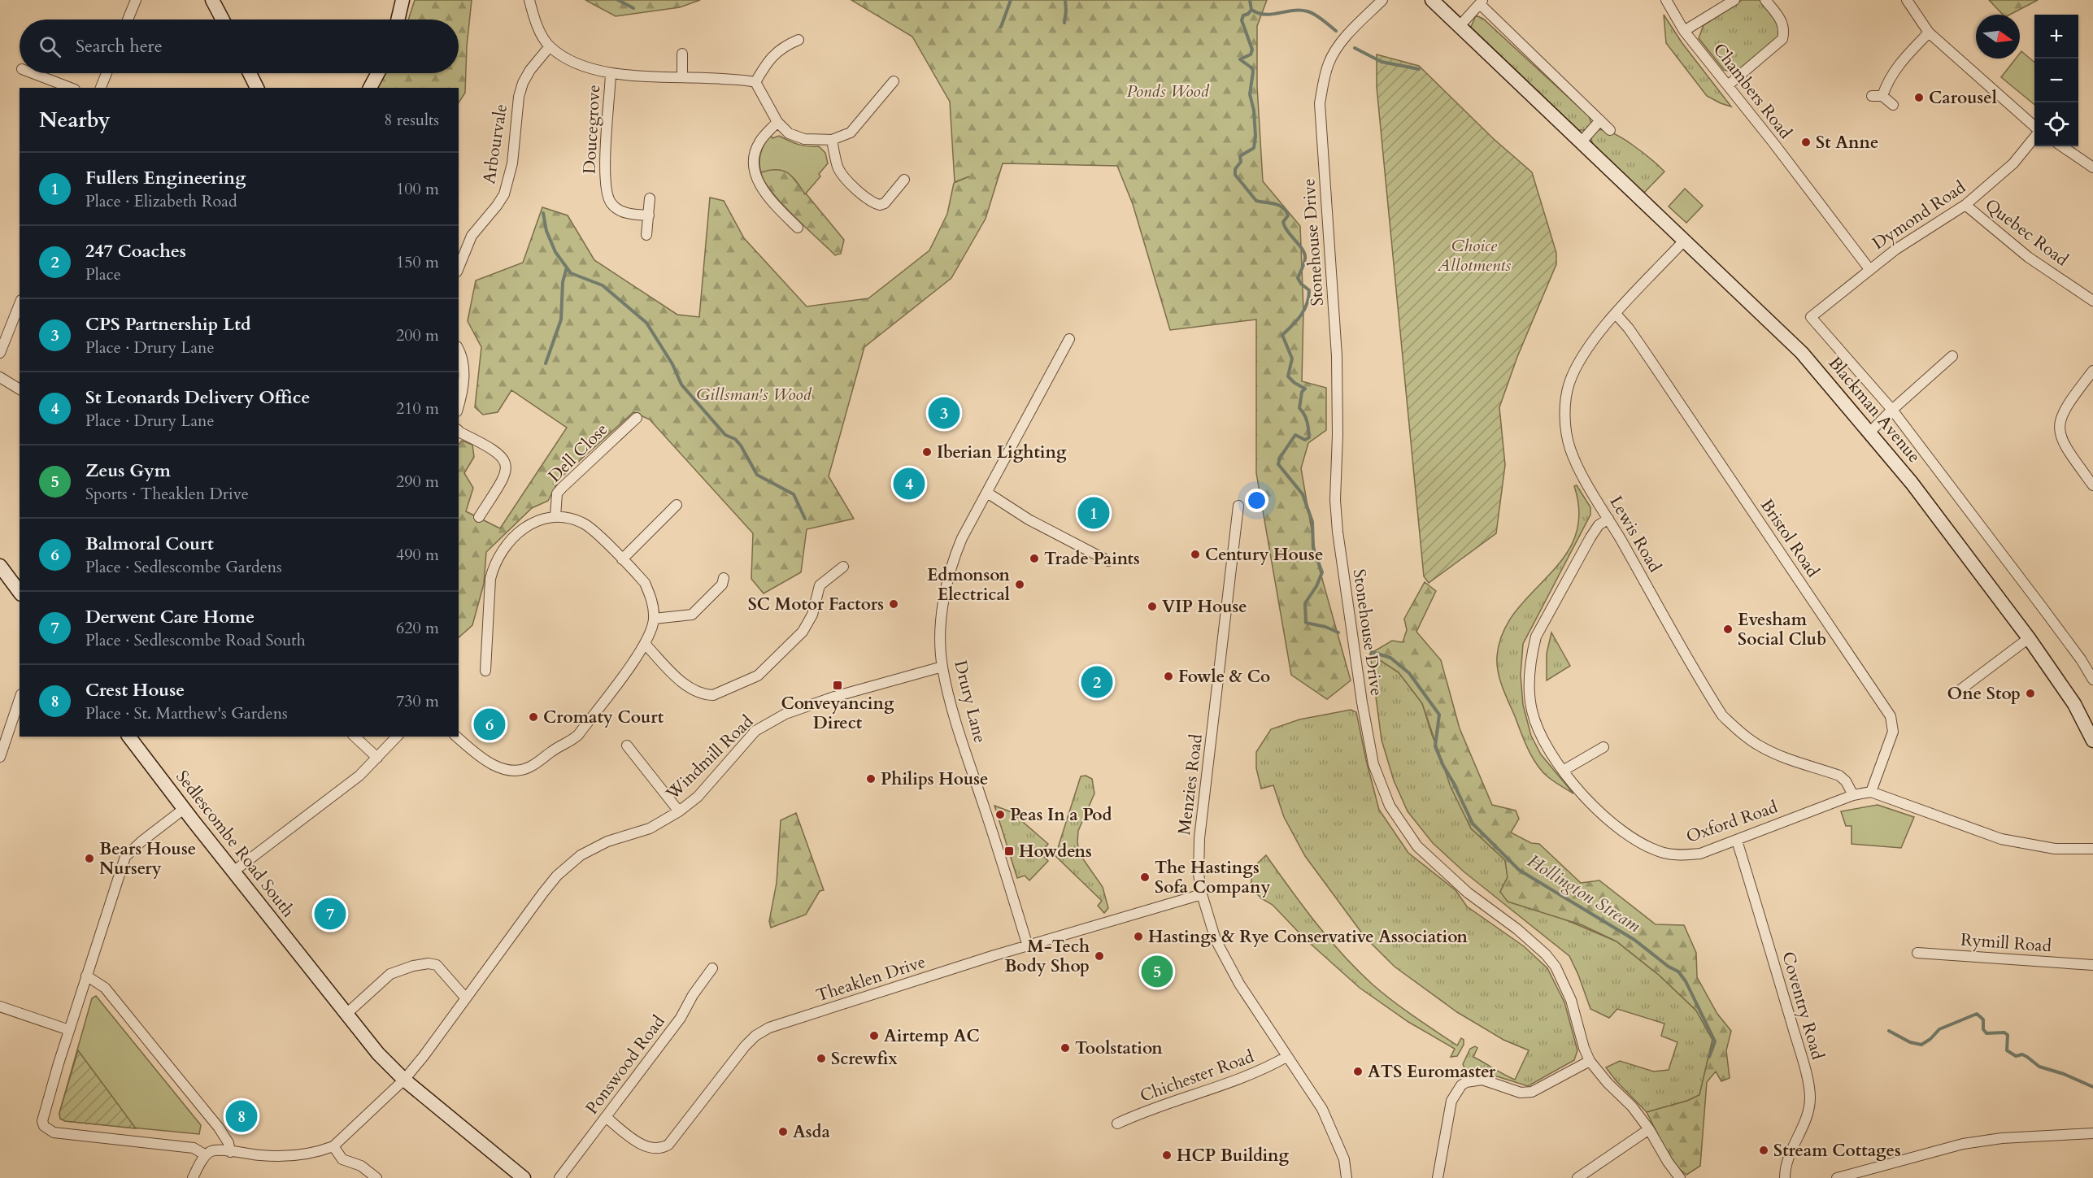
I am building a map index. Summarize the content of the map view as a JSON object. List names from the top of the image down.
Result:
{
  "streets": {
    "street": [
      "Chambers Road",
      "Doucegrove",
      "Arbourvale",
      "Dymond Road",
      "Quebec Road",
      "Stonehouse Drive",
      "Blackman Avenue",
      "Dell Close",
      "Lewis Road",
      "Bristol Road",
      "Drury Lane",
      "Windmill Road",
      "Menzies Road",
      "Oxford Road",
      "Sedlescombe Road South",
      "Rymill Road",
      "Theaklen Drive",
      "Coventry Road",
      "Ponswood Road",
      "Chichester Road"
    ]
  },
  "crossings": [
    ["Chambers Road", "Dymond Road"],
    ["Dymond Road", "Quebec Road"],
    ["Dymond Road", "Blackman Avenue"],
    ["Blackman Avenue", "Lewis Road"],
    ["Lewis Road", "Bristol Road"],
    ["Lewis Road", "Oxford Road"],
    ["Bristol Road", "Oxford Road"],
    ["Drury Lane", "Windmill Road"],
    ["Drury Lane", "Theaklen Drive"],
    ["Windmill Road", "Sedlescombe Road South"],
    ["Menzies Road", "Theaklen Drive"],
    ["Menzies Road", "Chichester Road"],
    ["Oxford Road", "Coventry Road"],
    ["Theaklen Drive", "Ponswood Road"]
  ],
  "water": ["Hollington Stream"],
  "parks": ["Ponds Wood", "Choice Allotments", "Gillsman's Wood"],
  "places": {
    "other": [
      "Carousel",
      "St Anne",
      "Iberian Lighting",
      "Century House",
      "Trade Paints",
      "Edmonson Electrical",
      "SC Motor Factors",
      "VIP House",
      "Evesham Social Club",
      "Fowle & Co",
      "One Stop",
      "Cromaty Court",
      "Philips House",
      "Peas In a Pod",
      "Bears House Nursery",
      "The Hastings Sofa Company",
      "Hastings & Rye Conservative Association",
      "M-Tech Body Shop",
      "Airtemp AC",
      "Toolstation",
      "Screwfix",
      "ATS Euromaster",
      "Asda",
      "Stream Cottages",
      "HCP Building"
    ],
    "transit": ["Conveyancing Direct", "Howdens"]
  },
  "north": "right",
  "page": {
    "map_buttons": ["+", "−"],
    "search": "Search here",
    "heading": ["Nearby", "8 results"],
    "list": [
      {
        "mark": "1",
        "name": "Fullers Engineering",
        "note": "Place · Elizabeth Road",
        "value": "100 m"
      },
      {
        "mark": "2",
        "name": "247 Coaches",
        "note": "Place",
        "value": "150 m"
      },
      {
        "mark": "3",
        "name": "CPS Partnership Ltd",
        "note": "Place · Drury Lane",
        "value": "200 m"
      },
      {
        "mark": "4",
        "name": "St Leonards Delivery Office",
        "note": "Place · Drury Lane",
        "value": "210 m"
      },
      {
        "mark": "5",
        "name": "Zeus Gym",
        "note": "Sports · Theaklen Drive",
        "value": "290 m"
      },
      {
        "mark": "6",
        "name": "Balmoral Court",
        "note": "Place · Sedlescombe Gardens",
        "value": "490 m"
      },
      {
        "mark": "7",
        "name": "Derwent Care Home",
        "note": "Place · Sedlescombe Road South",
        "value": "620 m"
      },
      {
        "mark": "8",
        "name": "Crest House",
        "note": "Place · St. Matthew's Gardens",
        "value": "730 m"
      }
    ],
    "pins": [
      "3",
      "4",
      "1",
      "2",
      "6",
      "7",
      "5",
      "8"
    ]
  }
}
